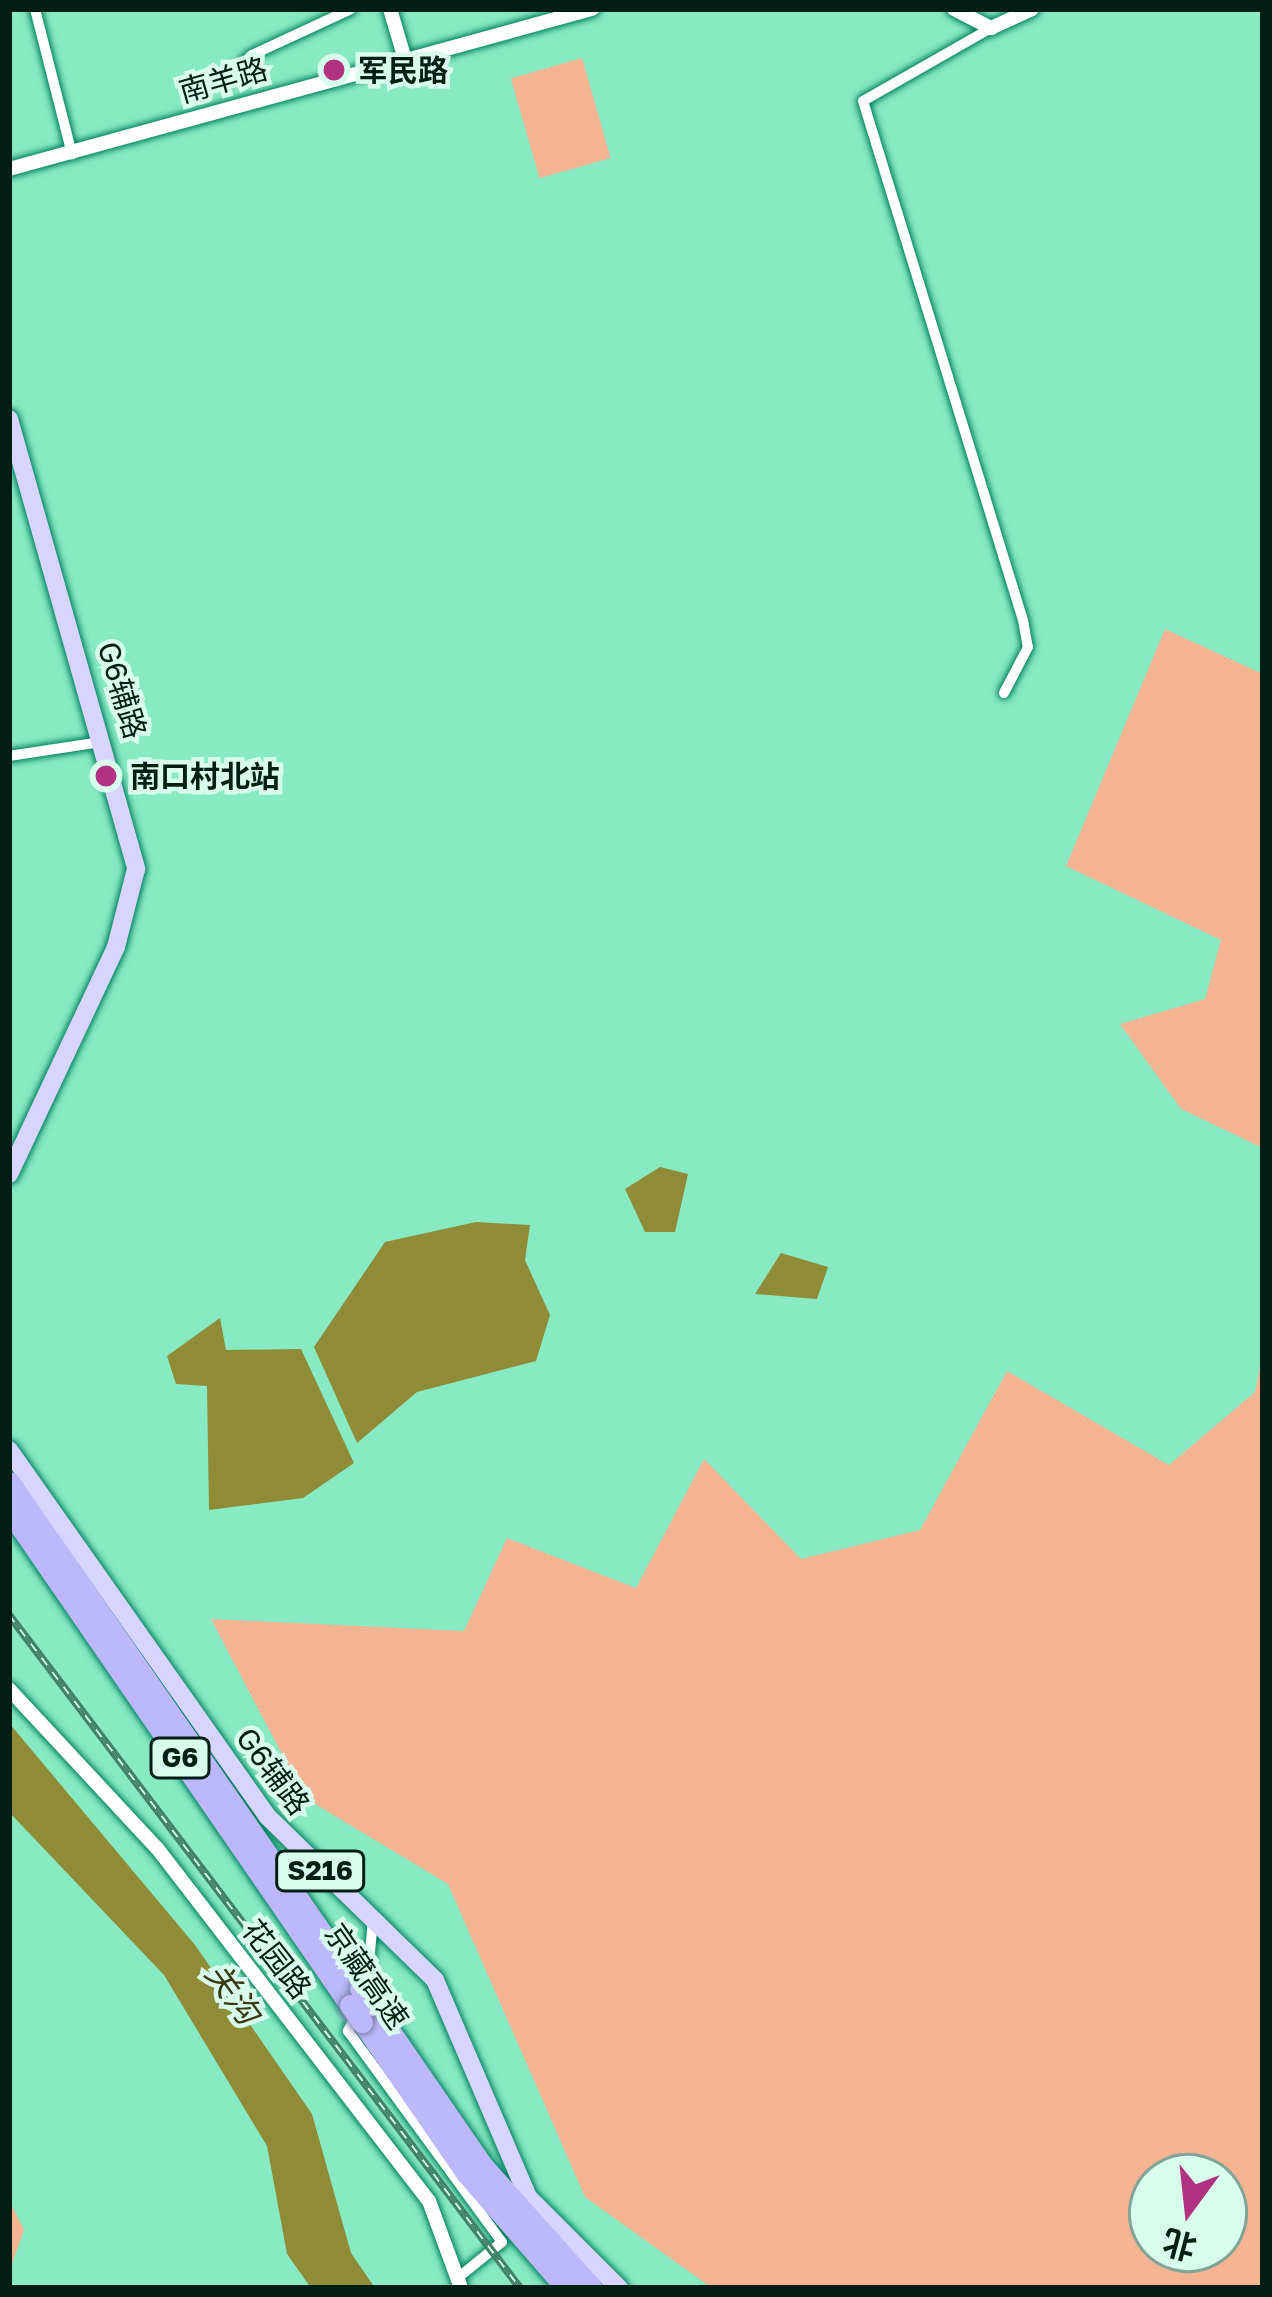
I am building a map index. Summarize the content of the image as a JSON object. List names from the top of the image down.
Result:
{
  "streets": {
    "highway": ["G6", "京藏高速"],
    "main road": ["G6辅路", "S216"],
    "street": ["南羊路", "花园路"]
  },
  "water": ["关沟"],
  "places": ["军民路", "南口村北站"],
  "north": "bottom"
}
